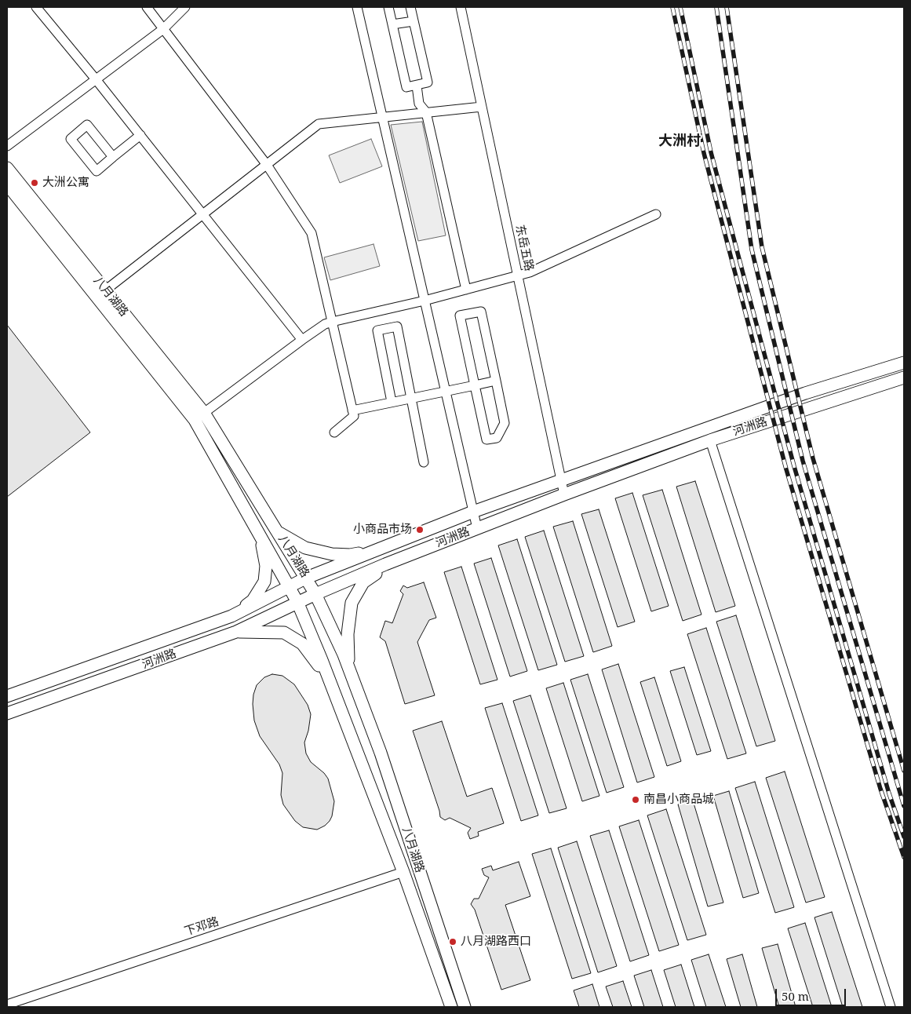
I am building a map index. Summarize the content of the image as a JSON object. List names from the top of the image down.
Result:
{
  "streets": {
    "main road": ["八月湖路", "河洲路"],
    "street": ["东岳五路", "下邓路"]
  },
  "crossings": [
    ["东岳五路", "河洲路"],
    ["八月湖路", "河洲路"],
    ["八月湖路", "下邓路"]
  ],
  "districts": ["大洲村"],
  "places": [
    "大洲公寓",
    "小商品市场",
    "南昌小商品城",
    "八月湖路西口"
  ],
  "scale_bar": "50 m"
}
